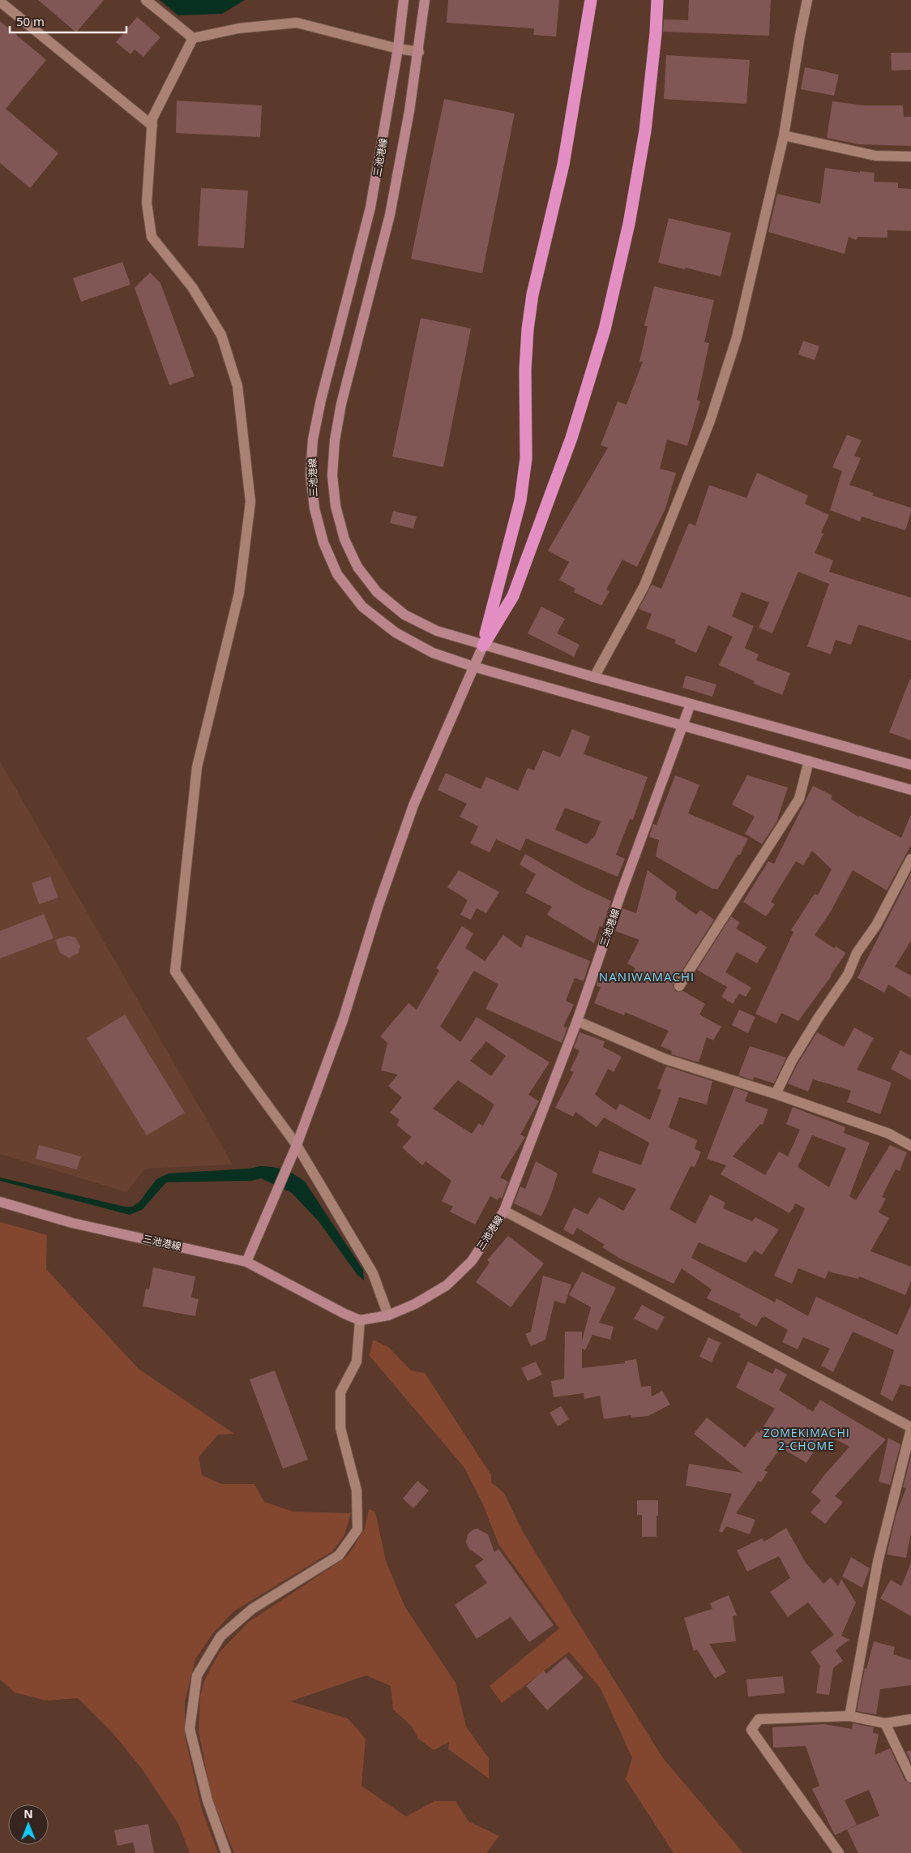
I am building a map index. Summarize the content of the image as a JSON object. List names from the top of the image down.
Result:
{
  "streets": {
    "main road": ["三池港線"]
  },
  "districts": ["NANIWAMACHI", "ZOMEKIMACHI 2-CHOME"],
  "scale_bar": "50 m",
  "north": "top"
}
